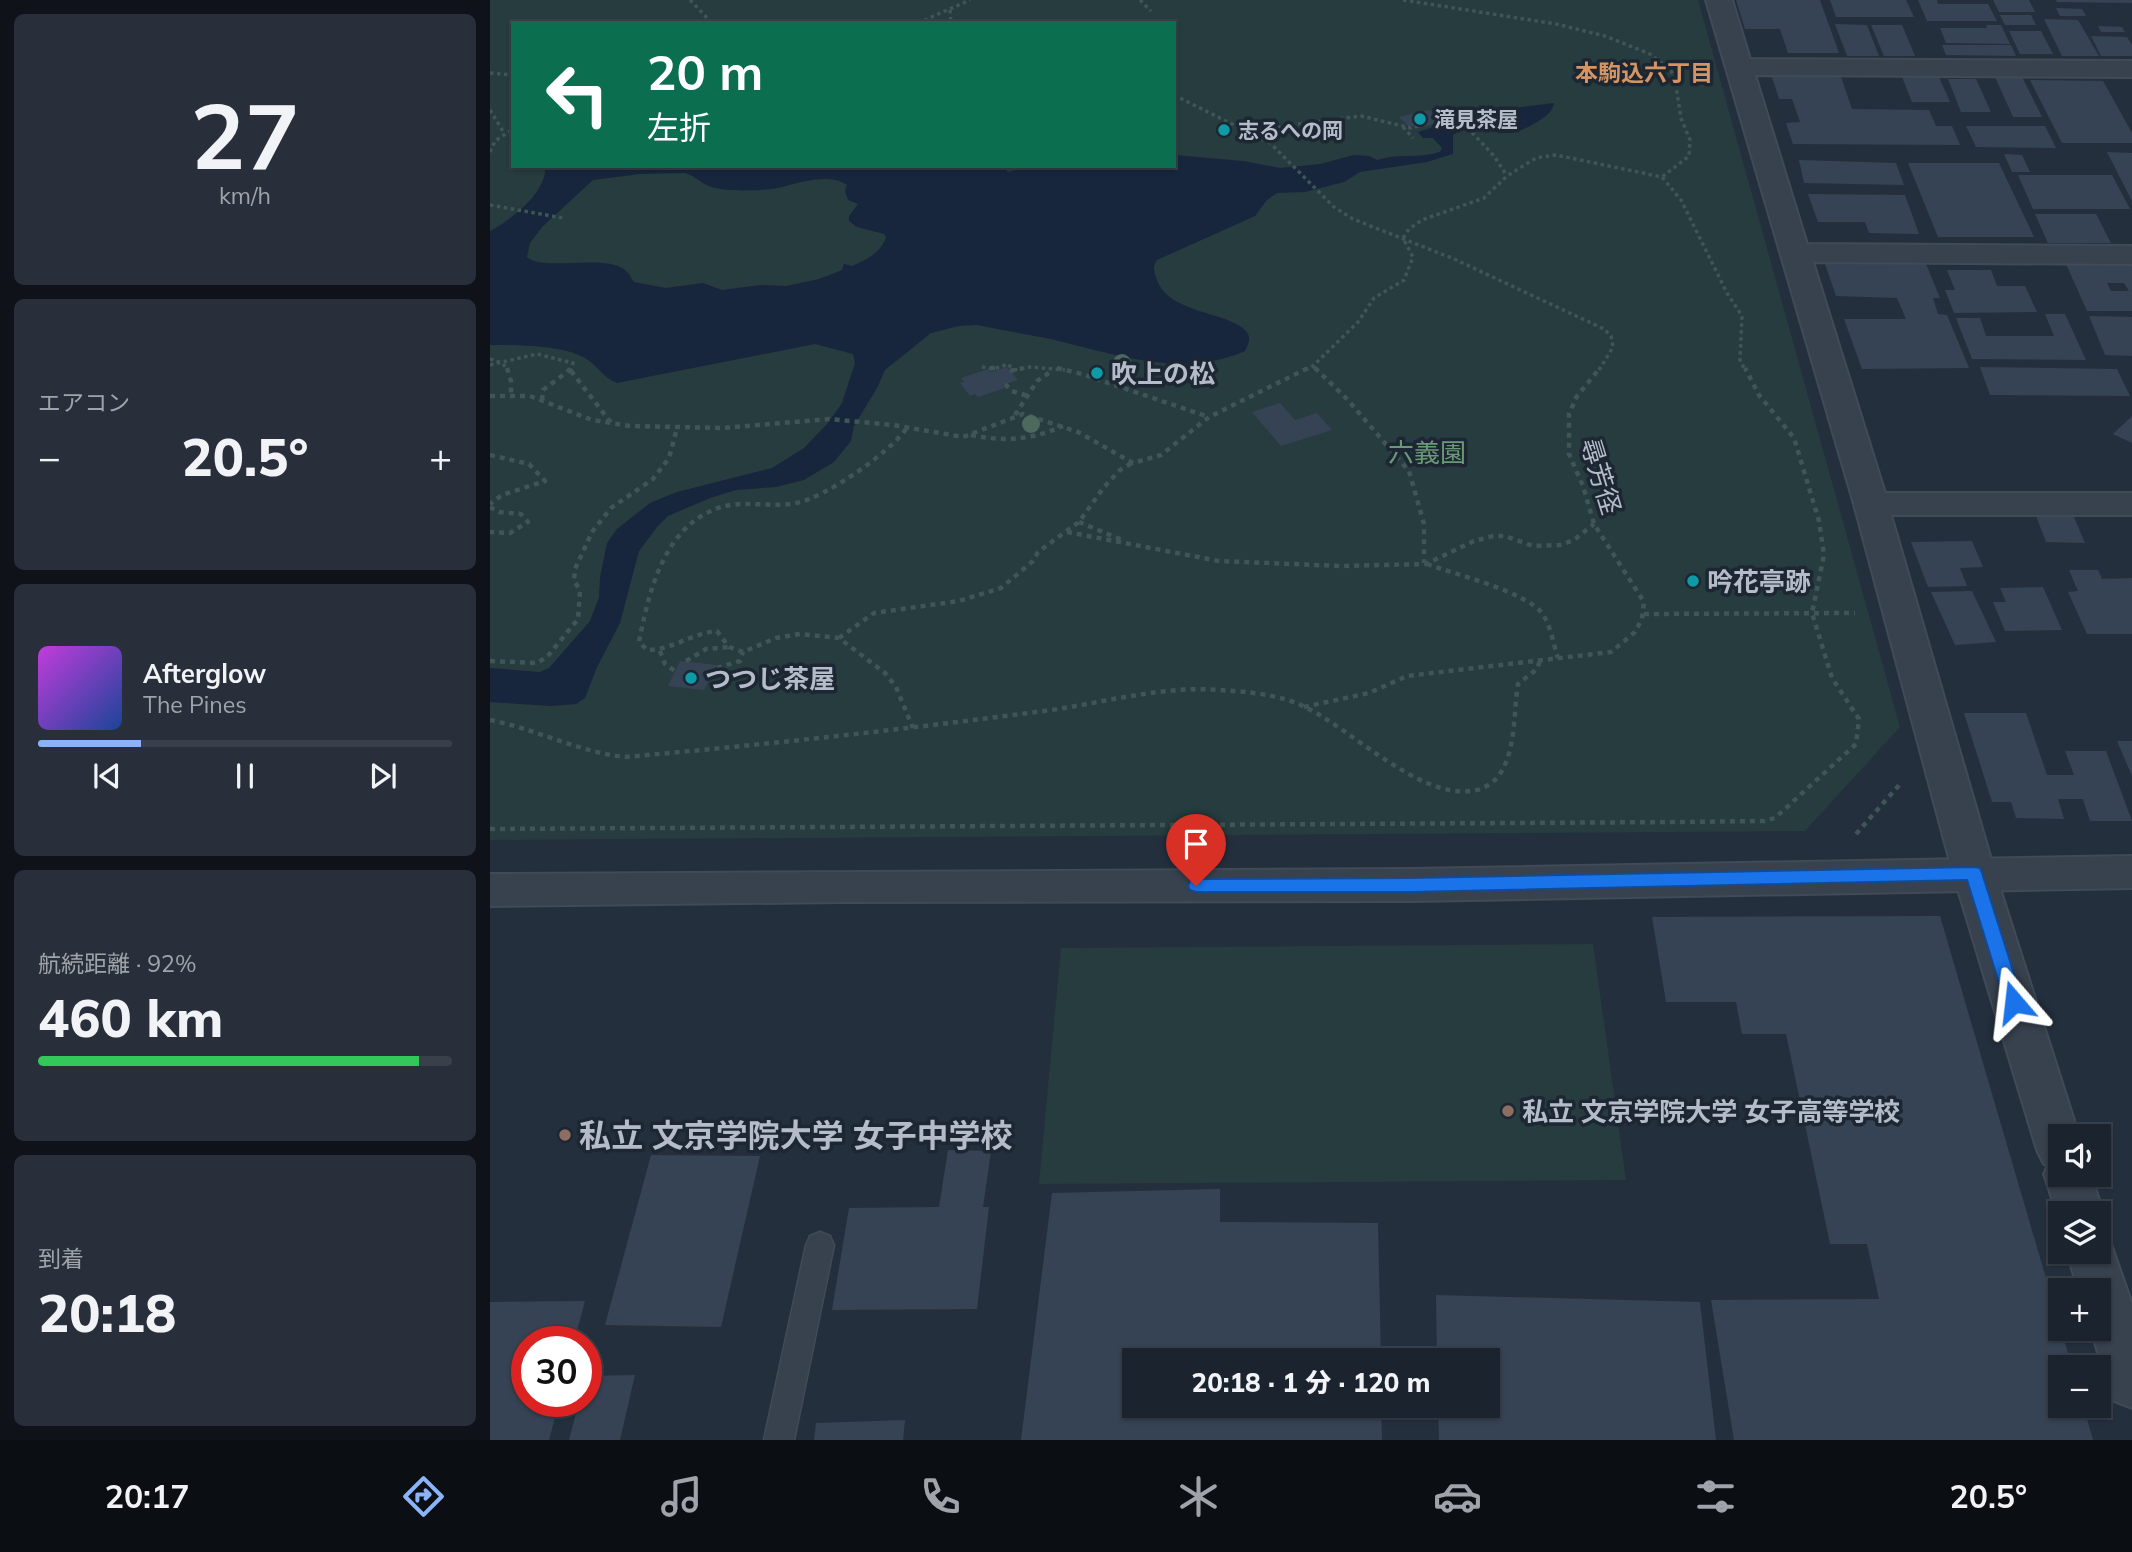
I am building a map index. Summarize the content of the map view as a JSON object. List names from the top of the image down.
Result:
{
  "streets": {
    "path": ["尋芳径"]
  },
  "districts": ["本駒込六丁目"],
  "parks": ["六義園"],
  "places": [
    "滝見茶屋",
    "志るへの岡",
    "吹上の松",
    "吟花亭跡",
    "つつじ茶屋",
    "私立 文京学院大学 女子高等学校",
    "私立 文京学院大学 女子中学校"
  ],
  "page": {
    "tile": [
      ["27", "km/h"],
      "エアコン",
      ["航続距離 · 92%", "460 km"],
      ["到着", "20:18"]
    ],
    "turn": ["20 m", "左折"],
    "heat": ["−", "20.5°", "+"],
    "song": ["Afterglow", "The Pines"],
    "map_buttons": ["+", "−"],
    "limit": "30",
    "trip": "20:18 · 1 分 · 120 m",
    "tabs": ["20:17", "20.5°"]
  }
}
